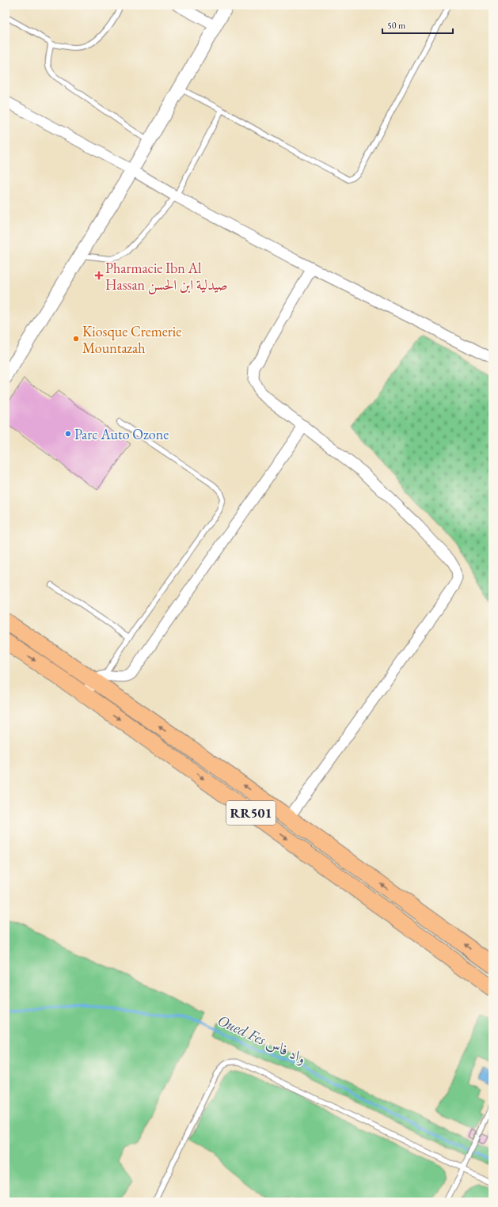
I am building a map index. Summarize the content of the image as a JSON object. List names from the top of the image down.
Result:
{
  "streets": {
    "main road": ["RR501"]
  },
  "water": ["Oued Fes واد فاس"],
  "places": {
    "health": ["Pharmacie Ibn Al Hassan صيدلية ابن الحسن"],
    "other": ["Kiosque Cremerie Mountazah", "Parc Auto Ozone"]
  },
  "scale_bar": "50 m"
}
